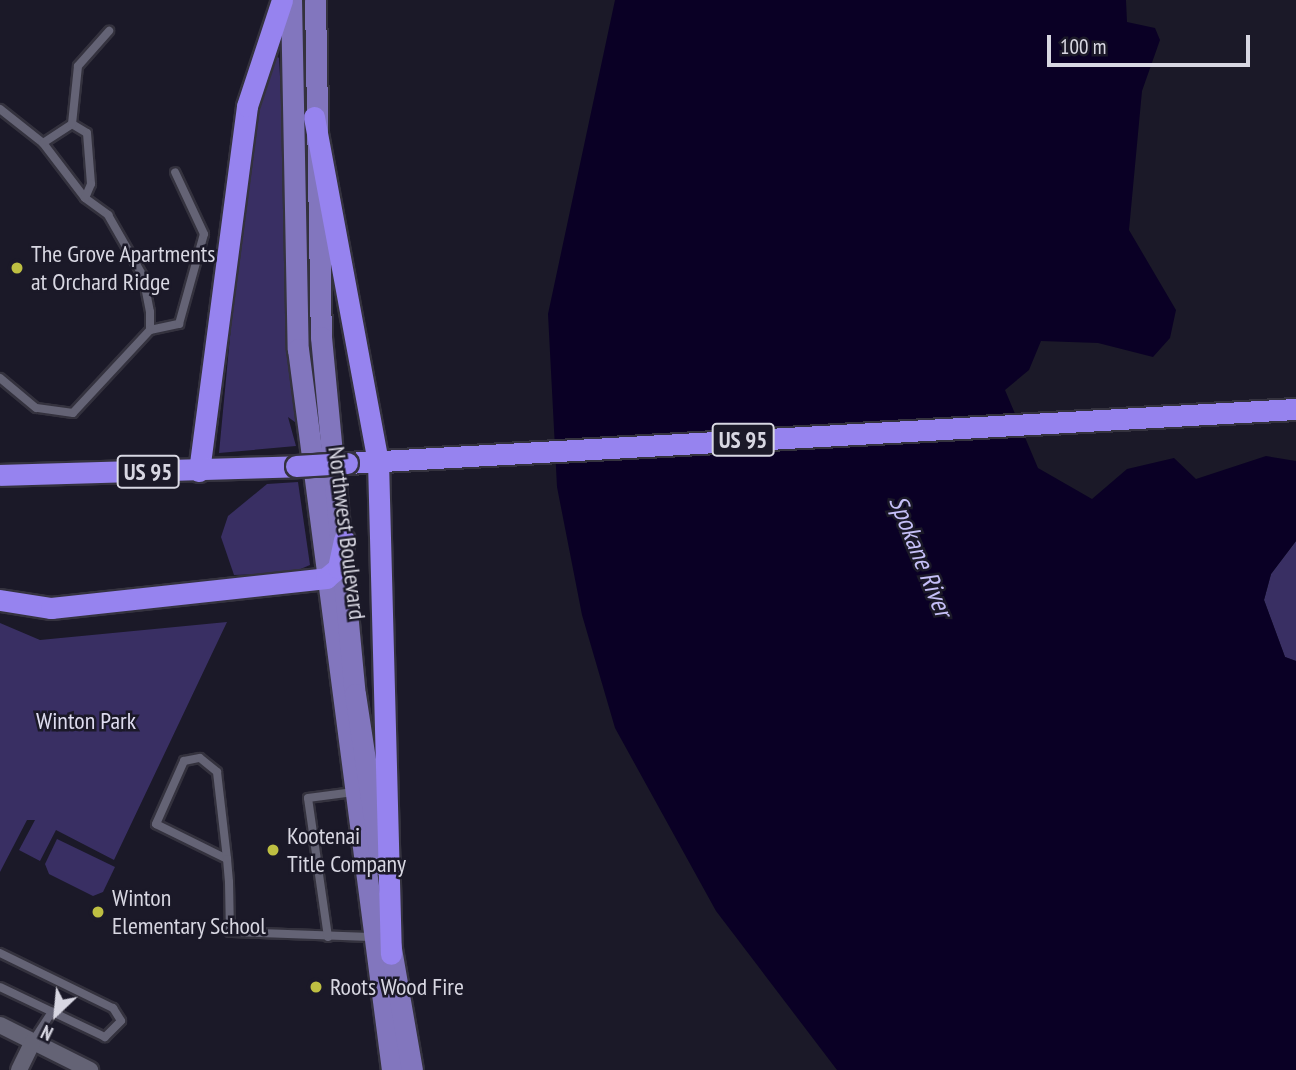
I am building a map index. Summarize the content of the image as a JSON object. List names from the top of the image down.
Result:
{
  "streets": {
    "highway": ["US 95"],
    "main road": ["Northwest Boulevard"]
  },
  "water": ["Spokane River"],
  "parks": ["Winton Park"],
  "places": [
    "The Grove Apartments at Orchard Ridge",
    "Kootenai Title Company",
    "Winton Elementary School",
    "Roots Wood Fire"
  ],
  "scale_bar": "100 m",
  "north": "bottom left"
}
